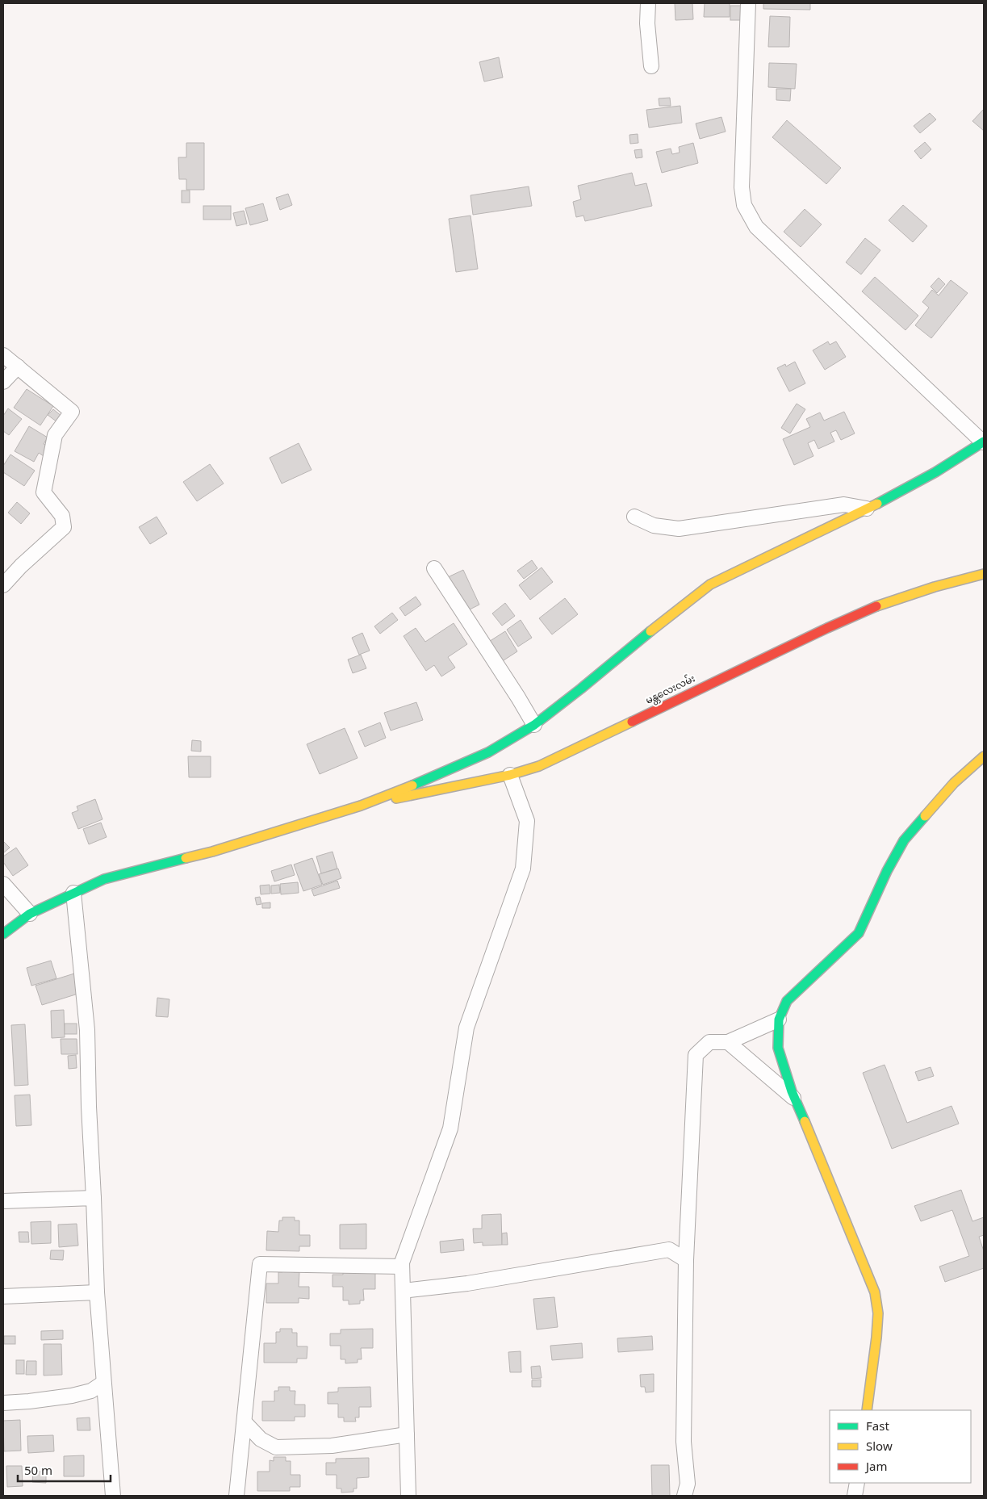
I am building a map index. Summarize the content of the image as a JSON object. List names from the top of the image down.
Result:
{
  "streets": {
    "main road": ["မန္တလေးလမ်း"]
  },
  "legend": ["Fast", "Slow", "Jam"],
  "scale_bar": "50 m"
}
